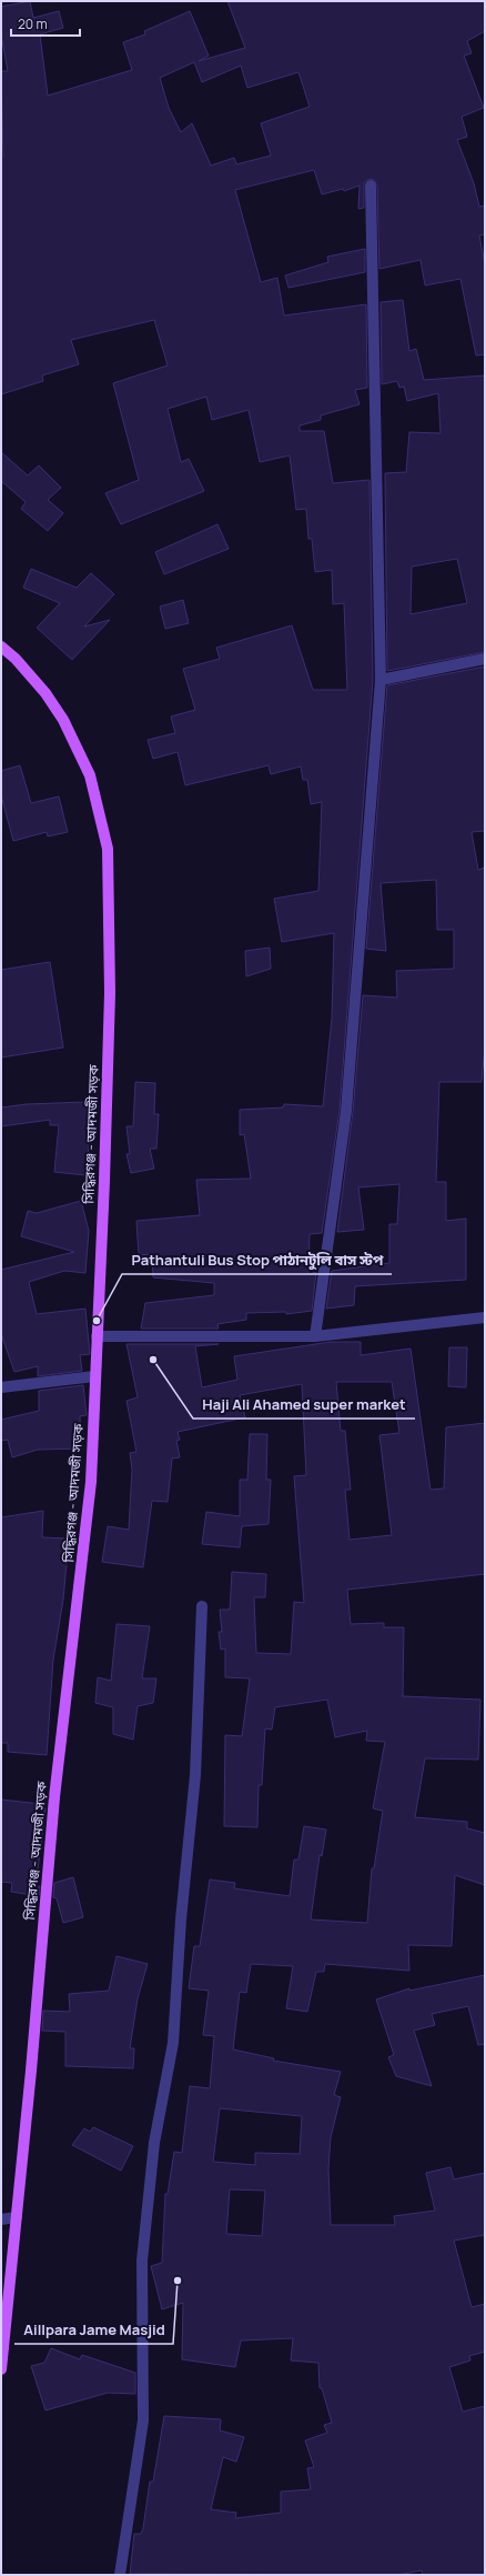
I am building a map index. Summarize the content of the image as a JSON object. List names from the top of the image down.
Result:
{
  "streets": {
    "main road": ["সিদ্ধিরগঞ্জ - আদমজী সড়ক"]
  },
  "places": ["Pathantuli Bus Stop পাঠানটুলি বাস স্টপ", "Haji Ali Ahamed super market", "Aillpara Jame Masjid"],
  "scale_bar": "20 m"
}
